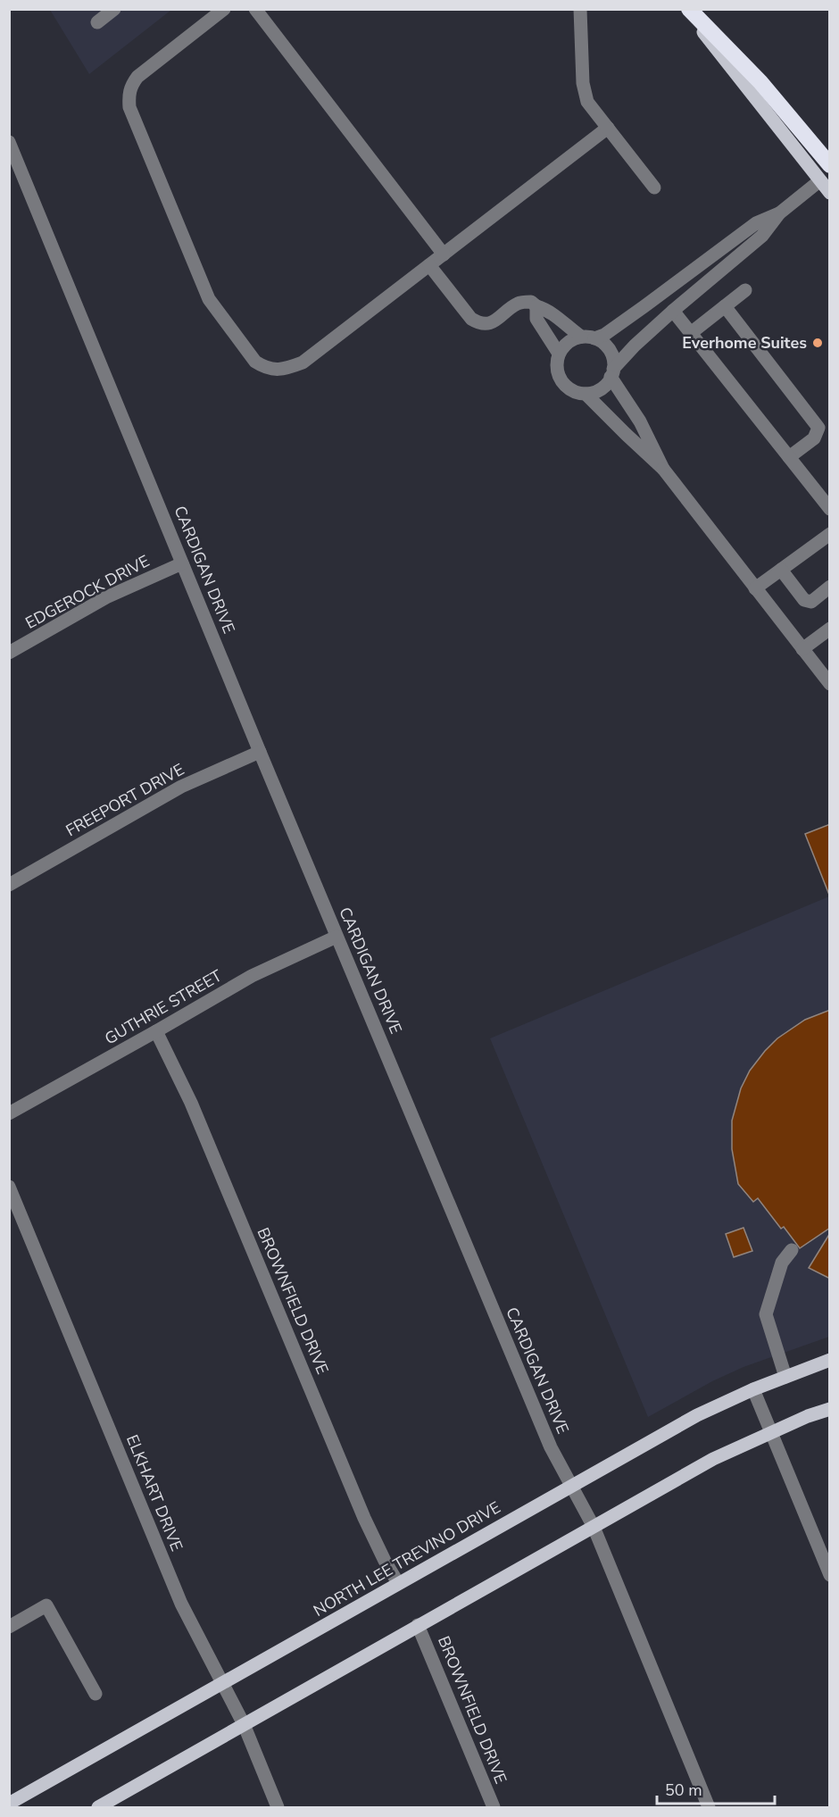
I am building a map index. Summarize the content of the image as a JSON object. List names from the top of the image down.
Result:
{
  "streets": {
    "main road": ["NORTH LEE TREVINO DRIVE"],
    "street": [
      "CARDIGAN DRIVE",
      "EDGEROCK DRIVE",
      "FREEPORT DRIVE",
      "GUTHRIE STREET",
      "BROWNFIELD DRIVE",
      "ELKHART DRIVE"
    ]
  },
  "crossings": [
    ["CARDIGAN DRIVE", "EDGEROCK DRIVE"],
    ["CARDIGAN DRIVE", "FREEPORT DRIVE"],
    ["CARDIGAN DRIVE", "GUTHRIE STREET"],
    ["CARDIGAN DRIVE", "NORTH LEE TREVINO DRIVE"],
    ["GUTHRIE STREET", "BROWNFIELD DRIVE"],
    ["BROWNFIELD DRIVE", "NORTH LEE TREVINO DRIVE"],
    ["ELKHART DRIVE", "NORTH LEE TREVINO DRIVE"]
  ],
  "places": ["Everhome Suites"],
  "scale_bar": "50 m"
}
